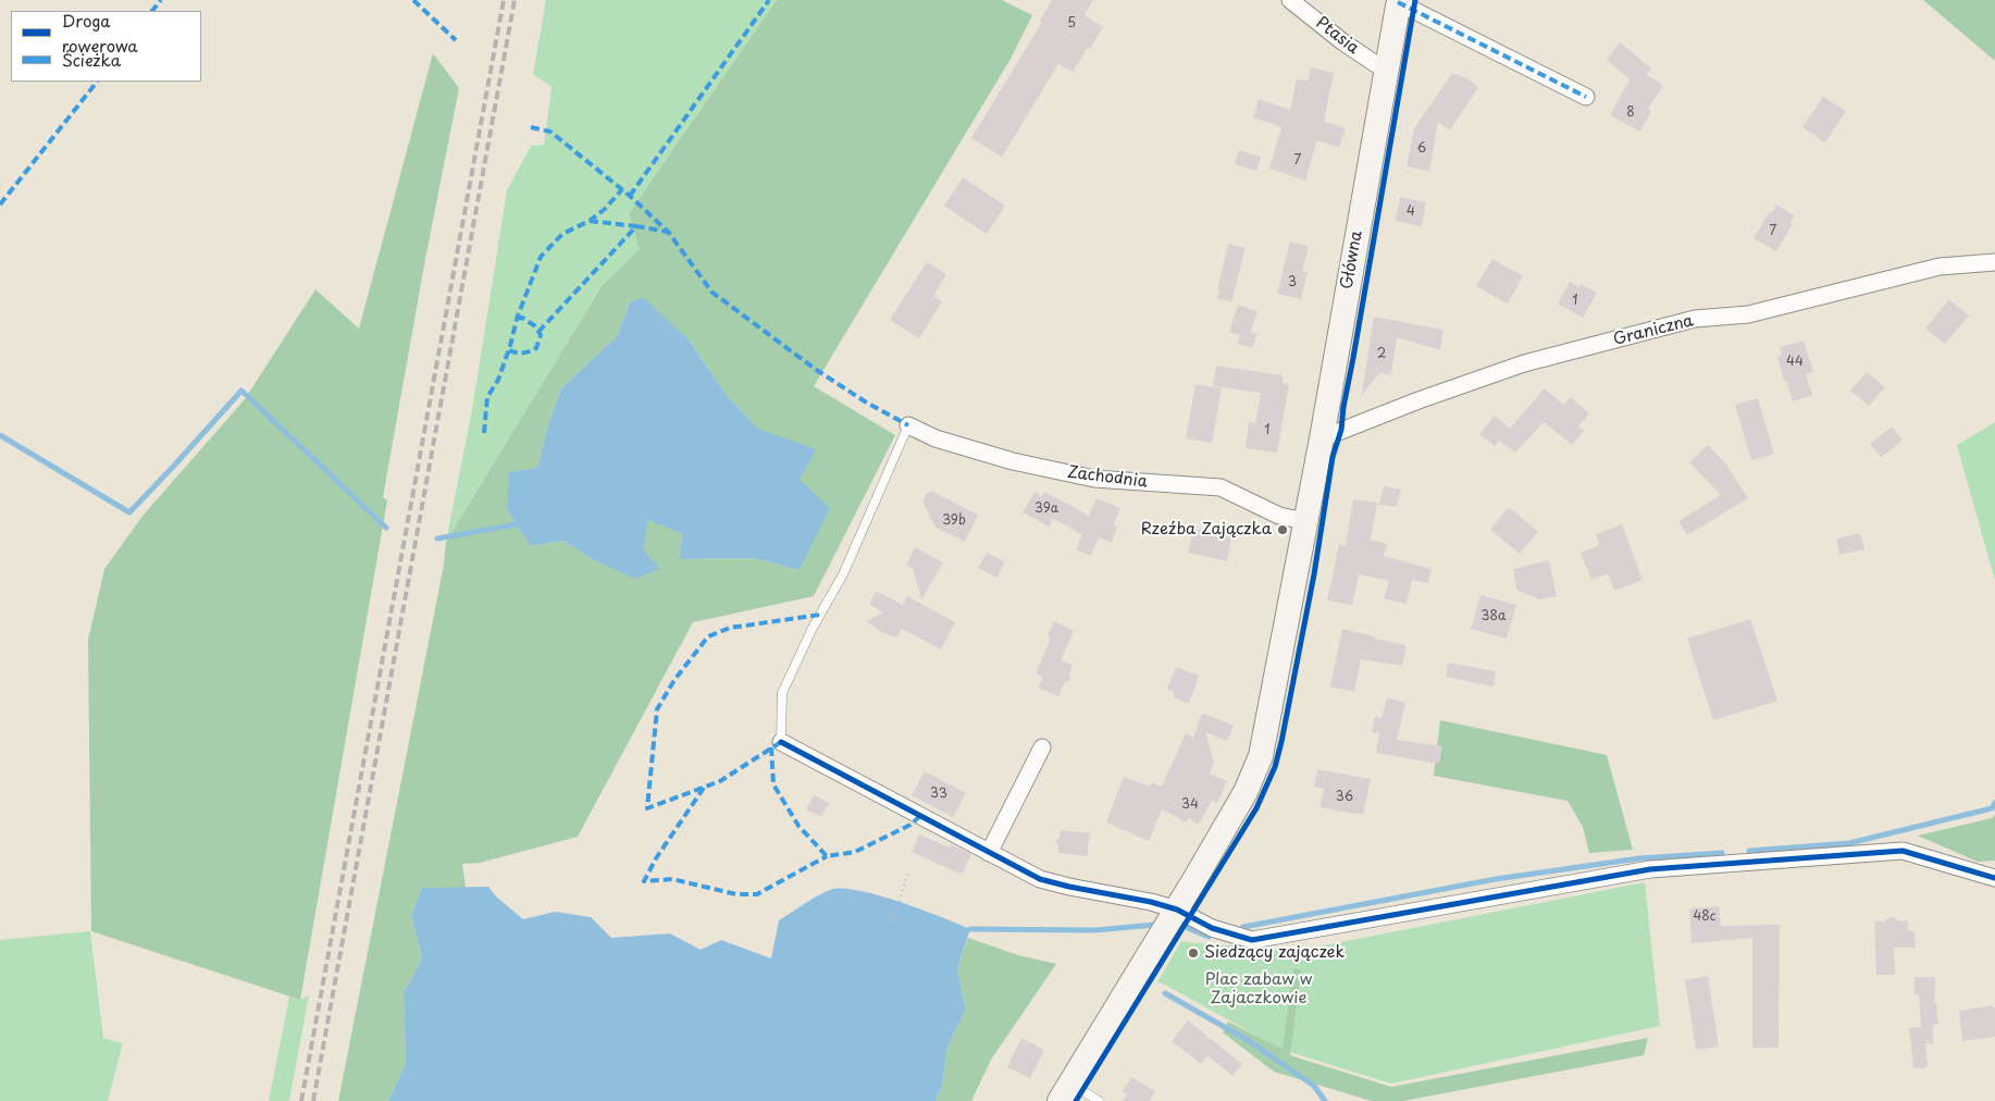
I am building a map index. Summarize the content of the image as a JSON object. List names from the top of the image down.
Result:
{
  "streets": {
    "main road": ["Główna"],
    "street": ["Ptasia", "Graniczna", "Zachodnia"]
  },
  "crossings": [
    ["Ptasia", "Główna"],
    ["Główna", "Graniczna"],
    ["Główna", "Zachodnia"]
  ],
  "parks": ["Plac zabaw w Zajaczkowie"],
  "places": ["Rzeźba Zajączka", "Siedzący zajączek"],
  "house_numbers": [
    "5",
    "8",
    "6",
    "7",
    "4",
    "7",
    "3",
    "1",
    "2",
    "44",
    "1",
    "39a",
    "39b",
    "38a",
    "33",
    "36",
    "34",
    "48c"
  ],
  "legend": ["Droga rowerowa", "Ścieżka"]
}
